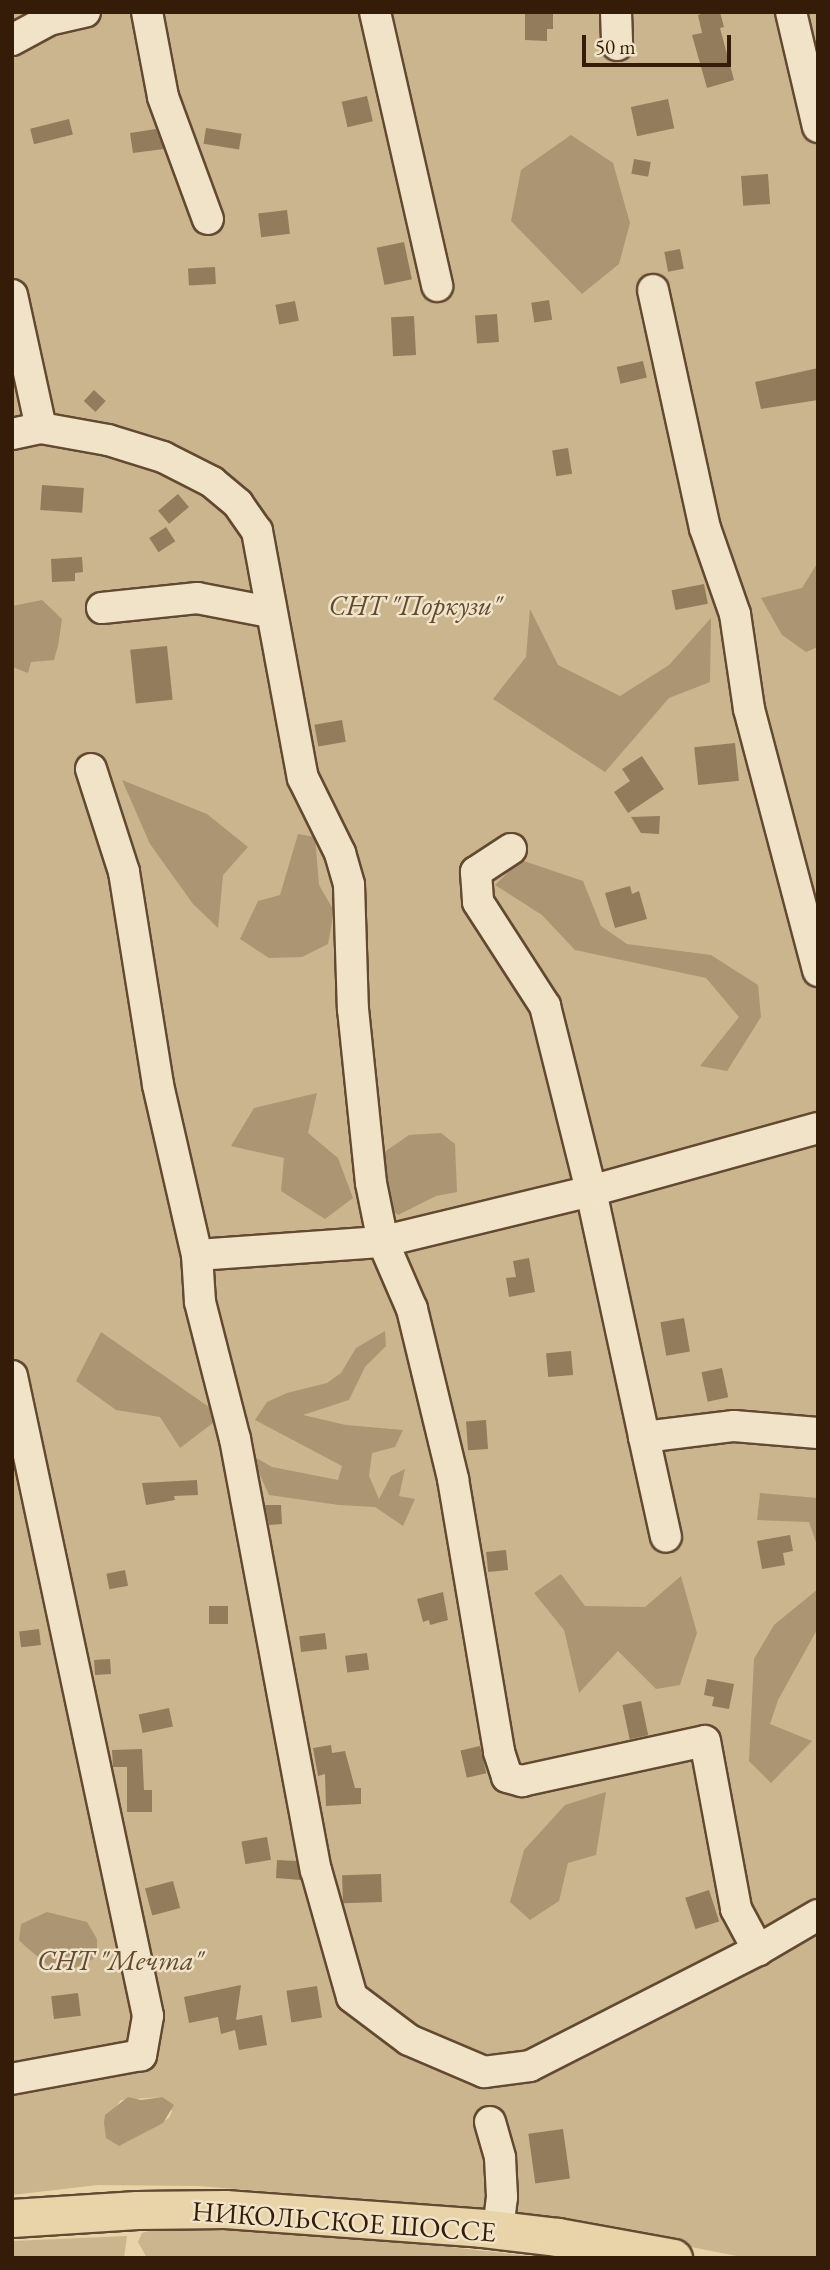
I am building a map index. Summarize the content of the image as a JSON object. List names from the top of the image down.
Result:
{
  "streets": {
    "main road": ["НИКОЛЬСКОЕ ШОССЕ"]
  },
  "parks": ["СНТ \"Поркузи\"", "СНТ \"Мечта\""],
  "scale_bar": "50 m"
}
